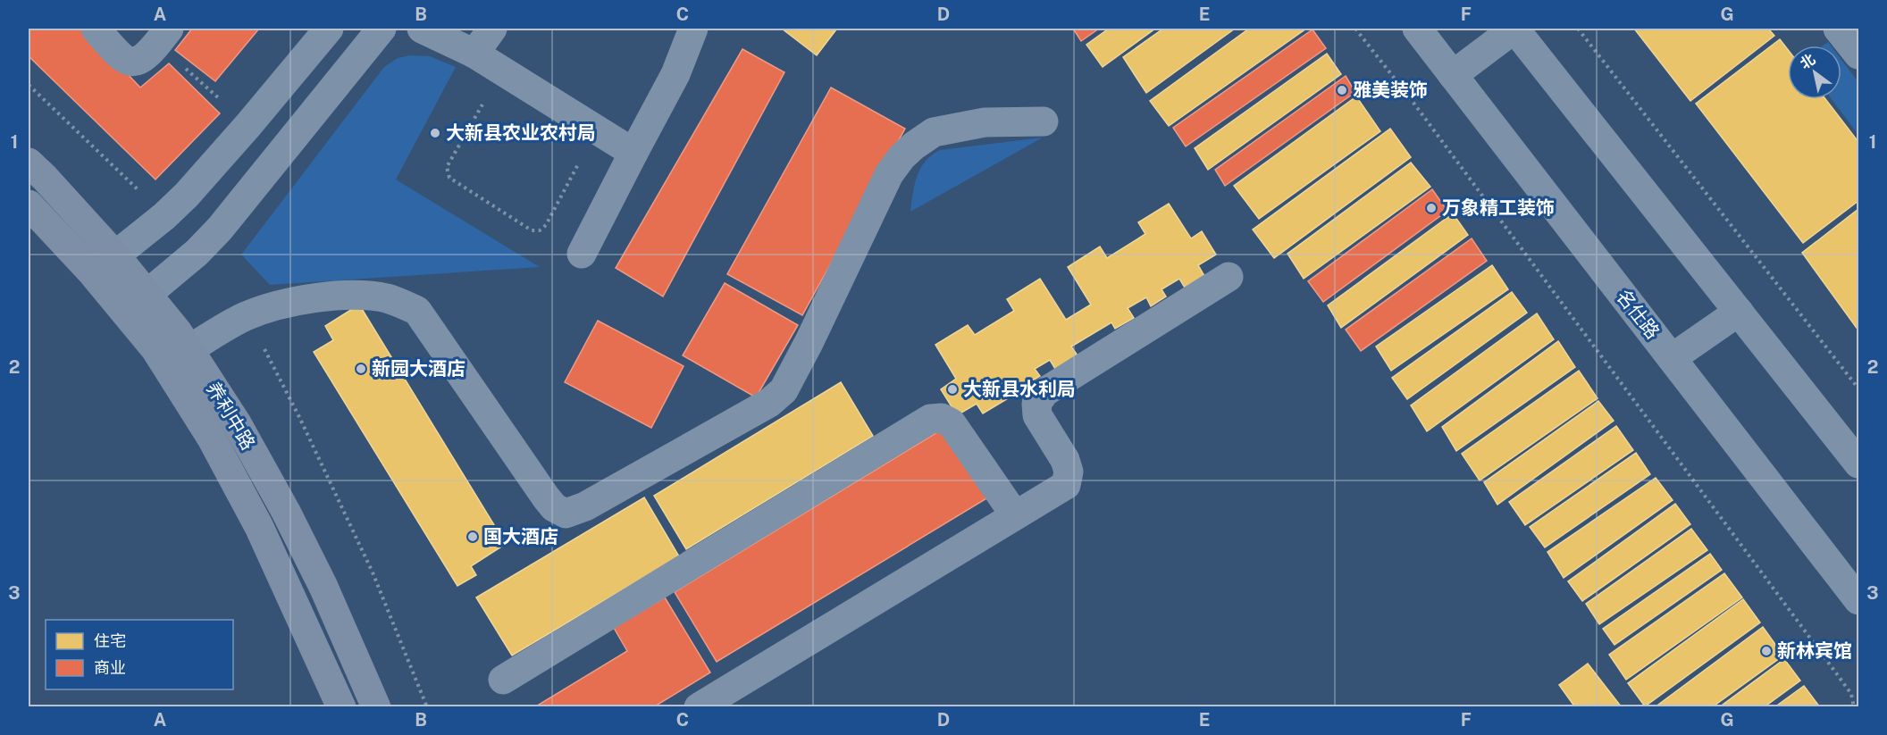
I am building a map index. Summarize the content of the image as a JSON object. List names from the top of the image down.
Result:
{
  "streets": {
    "main road": ["养利中路"],
    "street": ["名仕路"]
  },
  "places": [
    "雅美装饰",
    "大新县农业农村局",
    "万象精工装饰",
    "新园大酒店",
    "大新县水利局",
    "国大酒店",
    "新林宾馆"
  ],
  "legend": ["住宅", "商业"],
  "north": "top left",
  "grid": {
    "columns": [
      "A",
      "B",
      "C",
      "D",
      "E",
      "F",
      "G"
    ],
    "rows": ["1", "2", "3"]
  }
}
